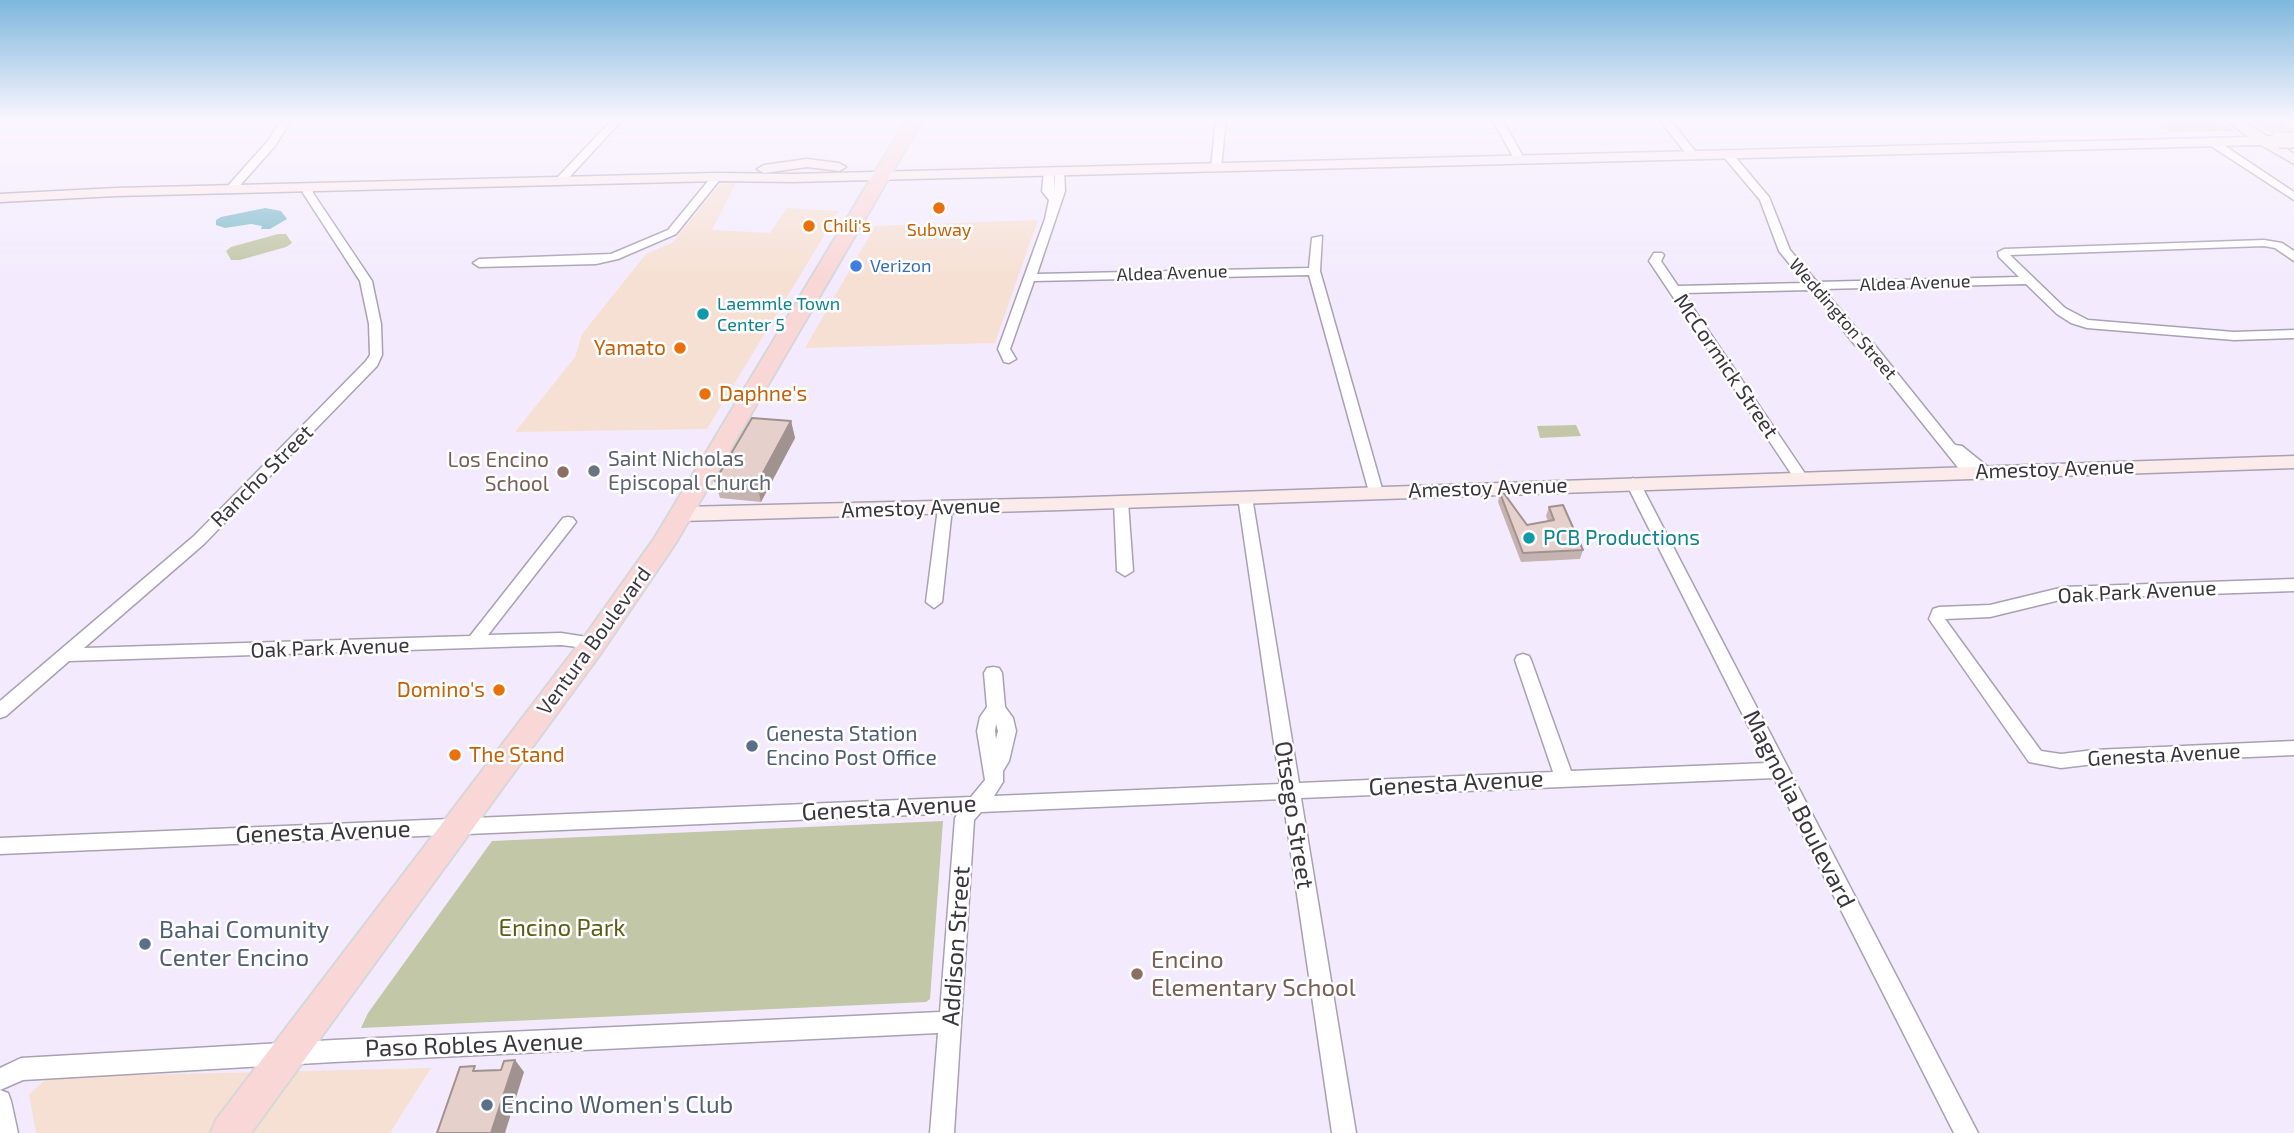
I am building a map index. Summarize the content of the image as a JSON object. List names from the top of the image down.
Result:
{
  "streets": {
    "main road": ["Ventura Boulevard"],
    "street": [
      "Aldea Avenue",
      "Weddington Street",
      "McCormick Street",
      "Amestoy Avenue",
      "Rancho Street",
      "Oak Park Avenue",
      "Genesta Avenue",
      "Magnolia Boulevard",
      "Otsego Street",
      "Addison Street",
      "Paso Robles Avenue"
    ]
  },
  "crossings": [
    ["Aldea Avenue", "Weddington Street"],
    ["Aldea Avenue", "McCormick Street"],
    ["Weddington Street", "Amestoy Avenue"],
    ["McCormick Street", "Amestoy Avenue"],
    ["Amestoy Avenue", "Ventura Boulevard"],
    ["Amestoy Avenue", "Magnolia Boulevard"],
    ["Amestoy Avenue", "Otsego Street"],
    ["Rancho Street", "Oak Park Avenue"],
    ["Oak Park Avenue", "Ventura Boulevard"],
    ["Oak Park Avenue", "Genesta Avenue"],
    ["Ventura Boulevard", "Genesta Avenue"],
    ["Ventura Boulevard", "Paso Robles Avenue"],
    ["Genesta Avenue", "Magnolia Boulevard"],
    ["Genesta Avenue", "Otsego Street"],
    ["Genesta Avenue", "Addison Street"],
    ["Addison Street", "Paso Robles Avenue"]
  ],
  "parks": ["Encino Park"],
  "places": [
    "Subway",
    "Chili's",
    "Verizon",
    "Laemmle Town Center 5",
    "Yamato",
    "Daphne's",
    "Saint Nicholas Episcopal Church",
    "Los Encino School",
    "PCB Productions",
    "Domino's",
    "Genesta Station Encino Post Office",
    "The Stand",
    "Bahai Comunity Center Encino",
    "Encino Elementary School",
    "Encino Women's Club"
  ]
}
